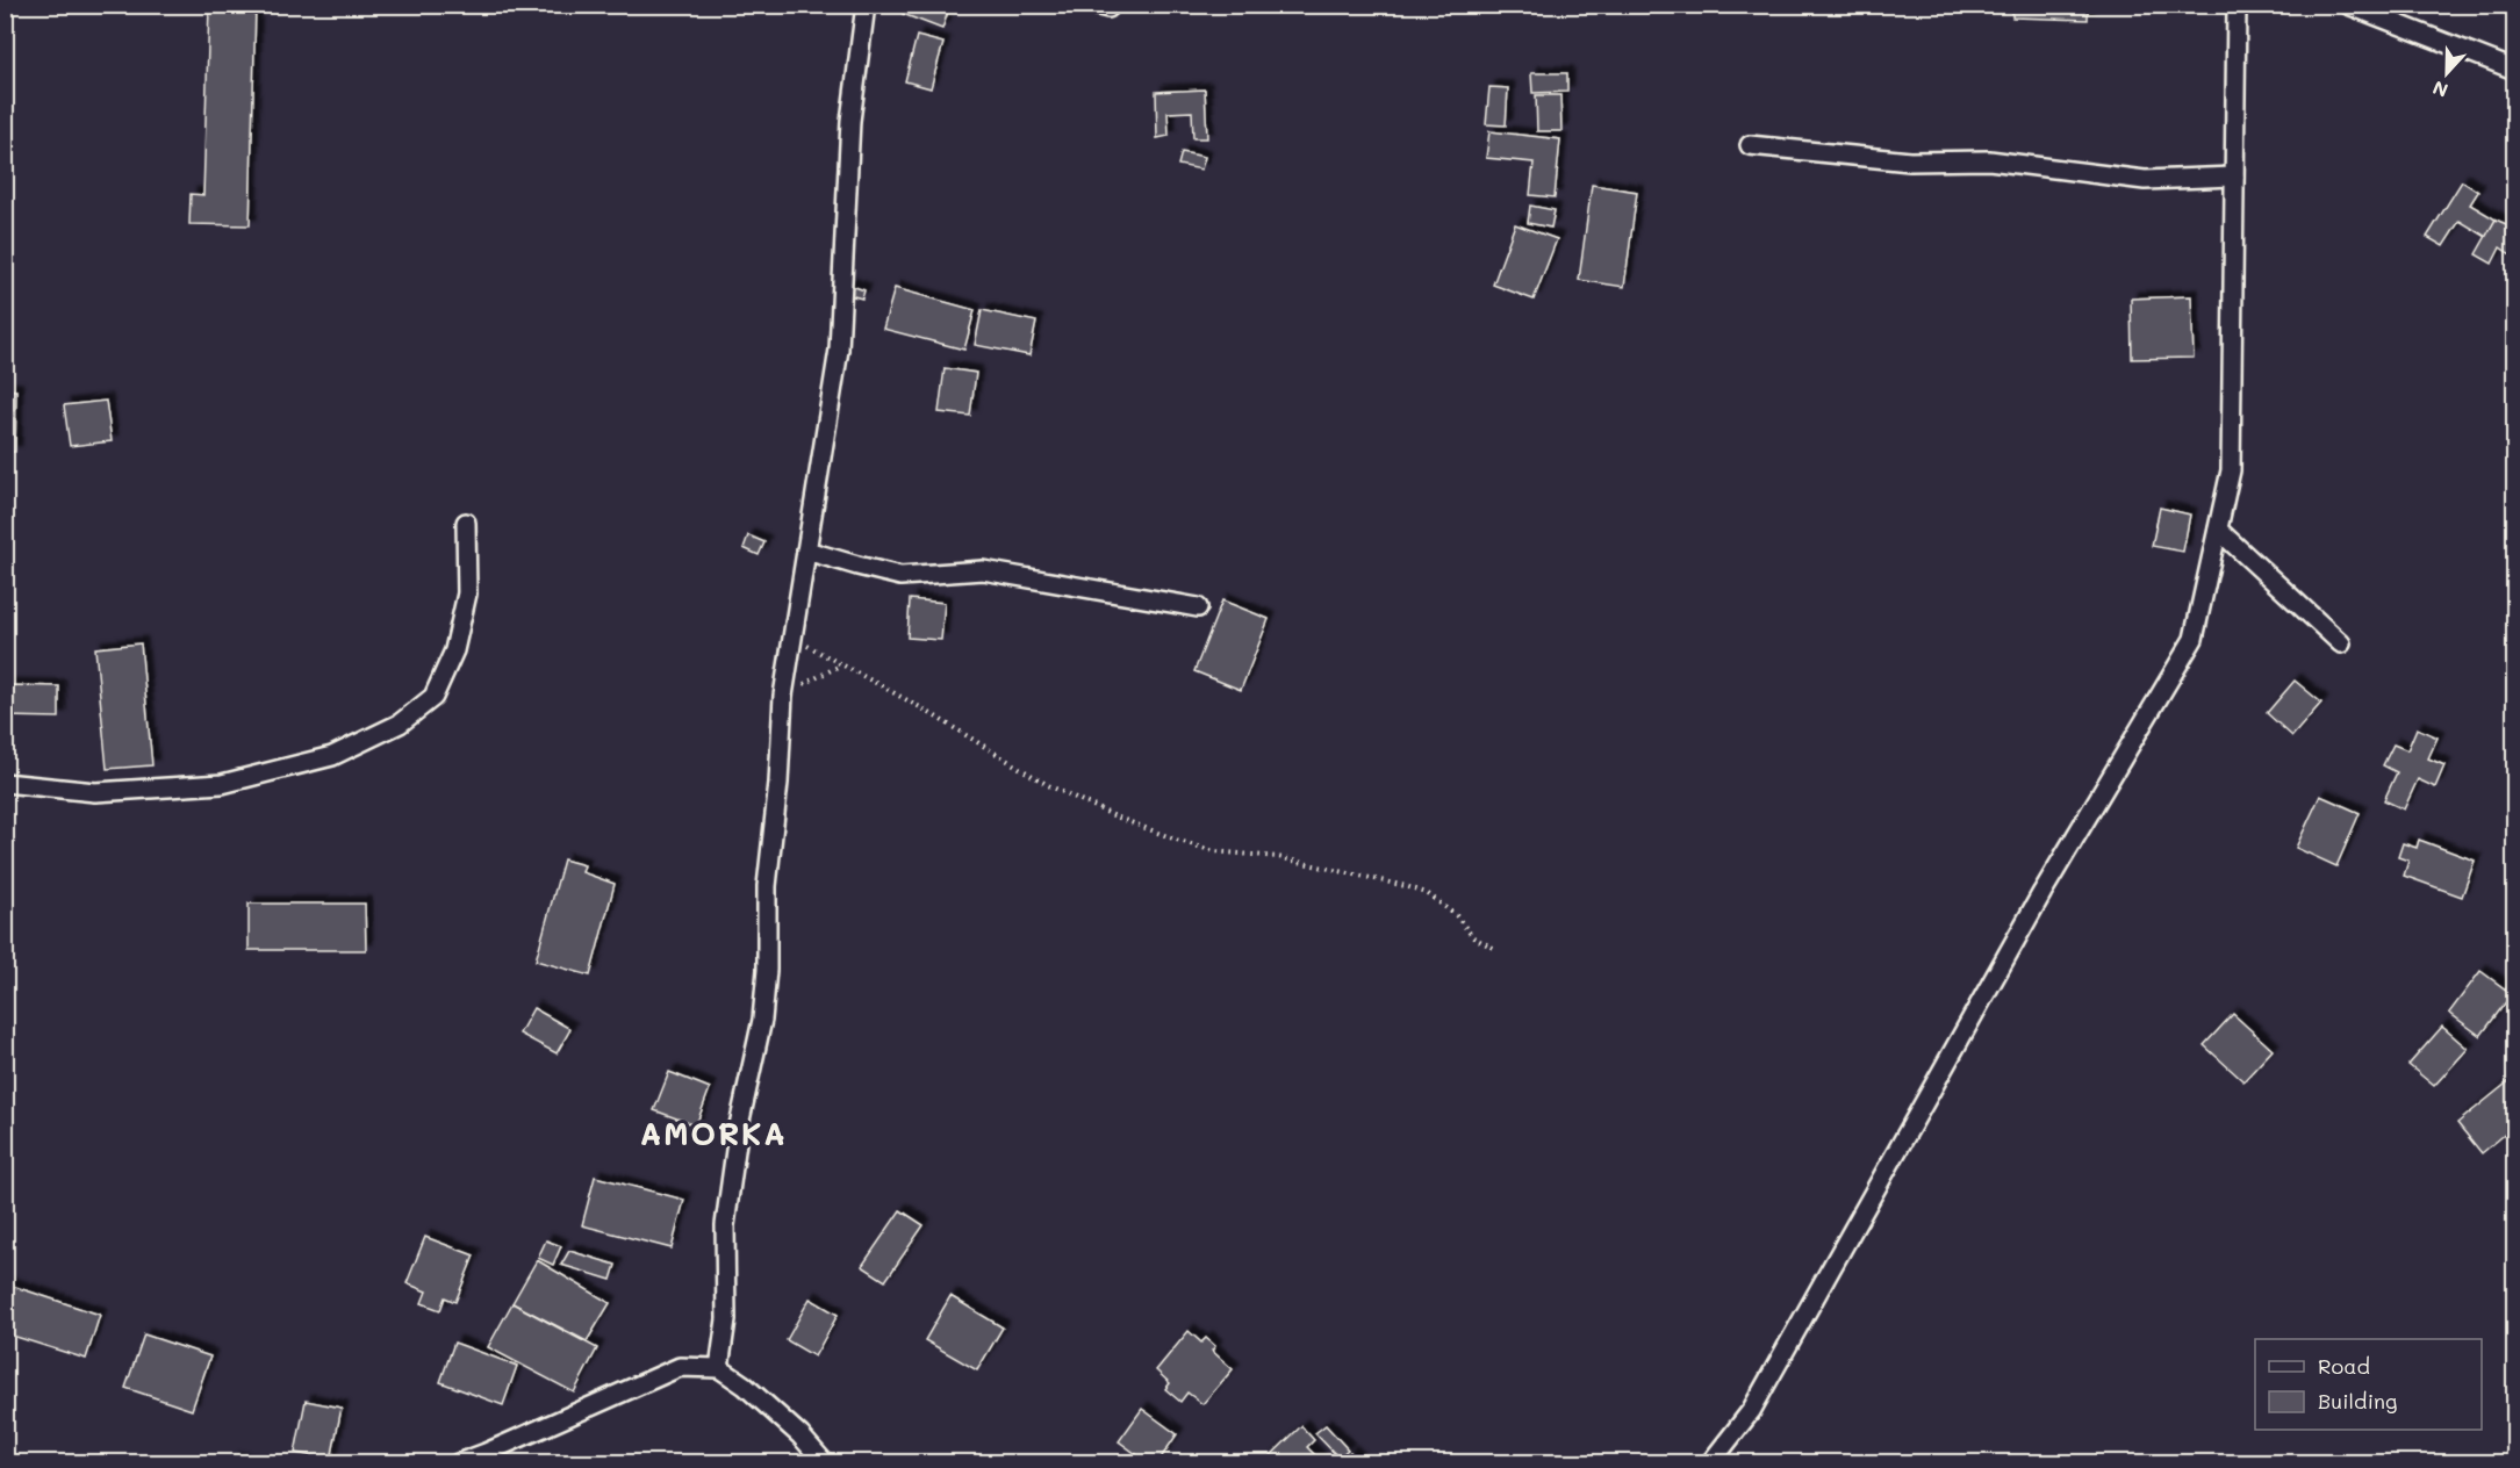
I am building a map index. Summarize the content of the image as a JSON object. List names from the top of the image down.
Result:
{
  "districts": ["AMORKA"],
  "legend": ["Road", "Building"],
  "north": "bottom"
}
